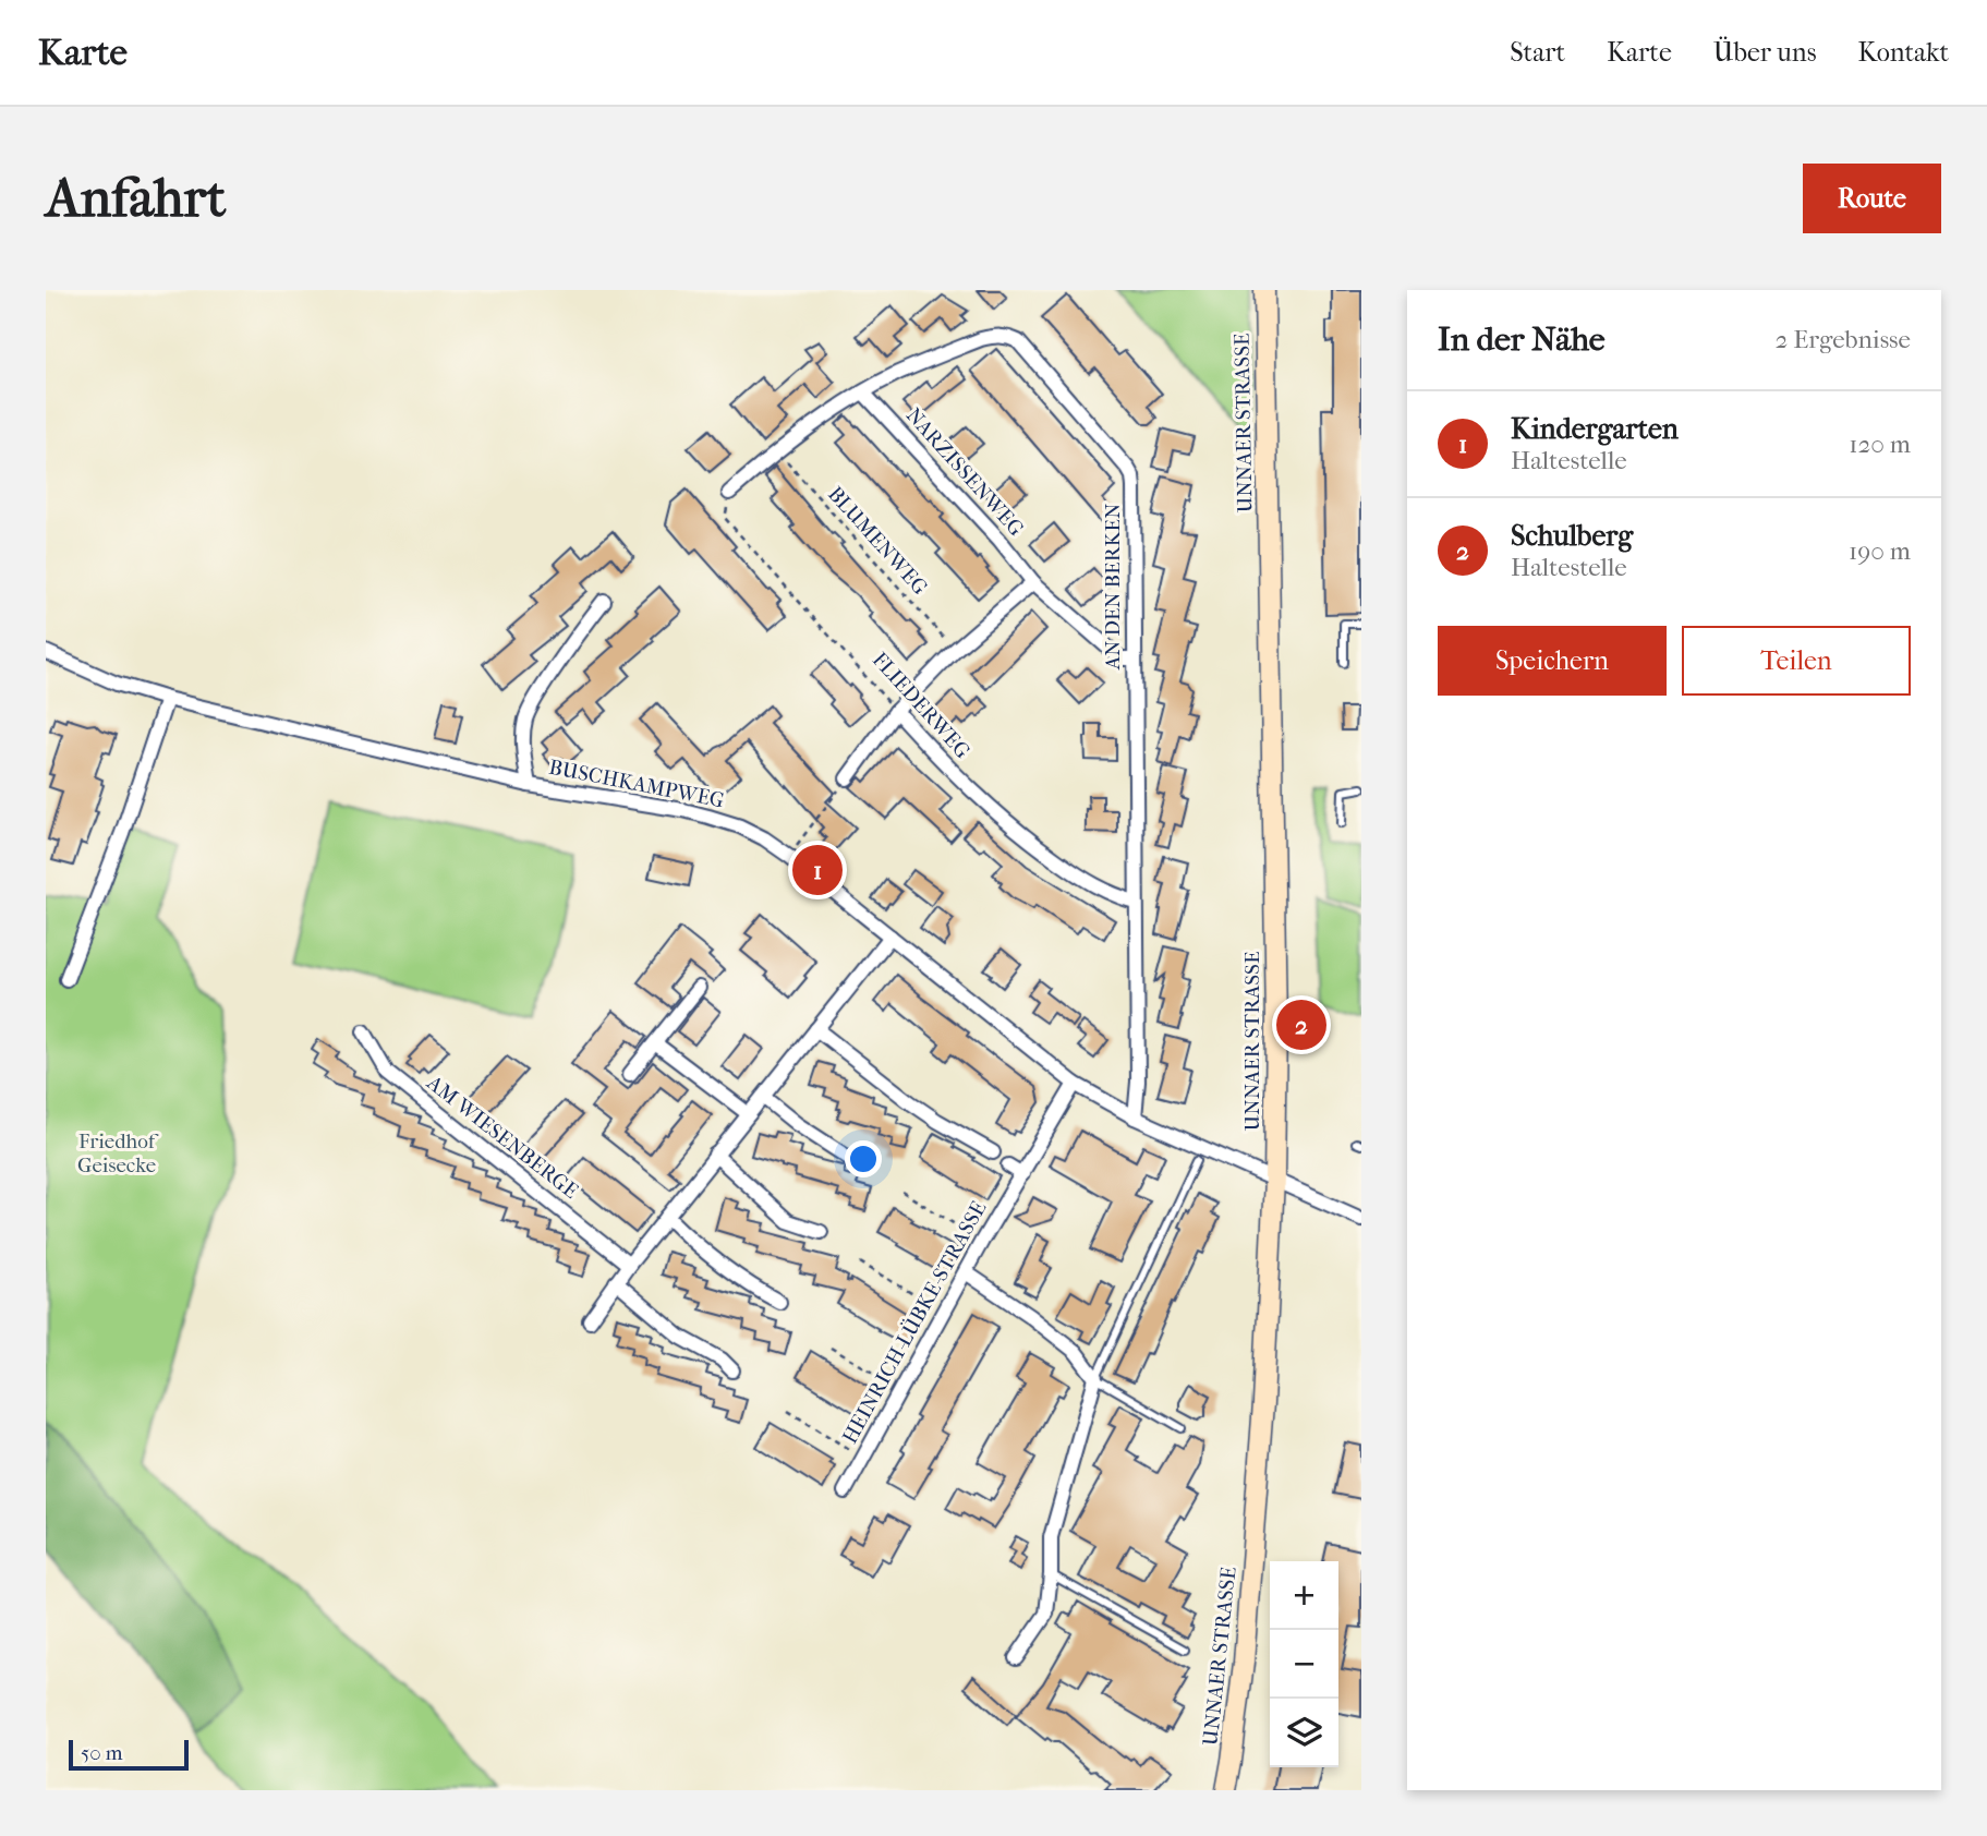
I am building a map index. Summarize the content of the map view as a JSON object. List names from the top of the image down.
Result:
{
  "streets": {
    "main road": ["UNNAER STRASSE"],
    "street": [
      "NARZISSENWEG",
      "AN DEN BERKEN",
      "FLIEDERWEG",
      "BUSCHKAMPWEG",
      "AM WIESENBERGE",
      "HEINRICH-LÜBKE-STRASSE"
    ],
    "path": ["BLUMENWEG"]
  },
  "crossings": [
    ["UNNAER STRASSE", "BUSCHKAMPWEG"],
    ["NARZISSENWEG", "AN DEN BERKEN"],
    ["BLUMENWEG", "AN DEN BERKEN"],
    ["AN DEN BERKEN", "FLIEDERWEG"],
    ["AN DEN BERKEN", "BUSCHKAMPWEG"],
    ["BUSCHKAMPWEG", "HEINRICH-LÜBKE-STRASSE"]
  ],
  "parks": ["Friedhof Geisecke"],
  "scale_bar": "50 m",
  "page": {
    "header": "Karte",
    "nav": [
      "Start",
      "Karte",
      "Über uns",
      "Kontakt"
    ],
    "buttons": [
      "Route",
      ["Speichern", "Teilen"]
    ],
    "title": "Anfahrt",
    "heading": ["In der Nähe", "2 Ergebnisse"],
    "list": [
      {
        "mark": "1",
        "name": "Kindergarten",
        "note": "Haltestelle",
        "value": "120 m"
      },
      {
        "mark": "2",
        "name": "Schulberg",
        "note": "Haltestelle",
        "value": "190 m"
      }
    ],
    "pins": ["1", "2"],
    "map_buttons": ["+", "−"],
    "scale": "50 m"
  }
}
